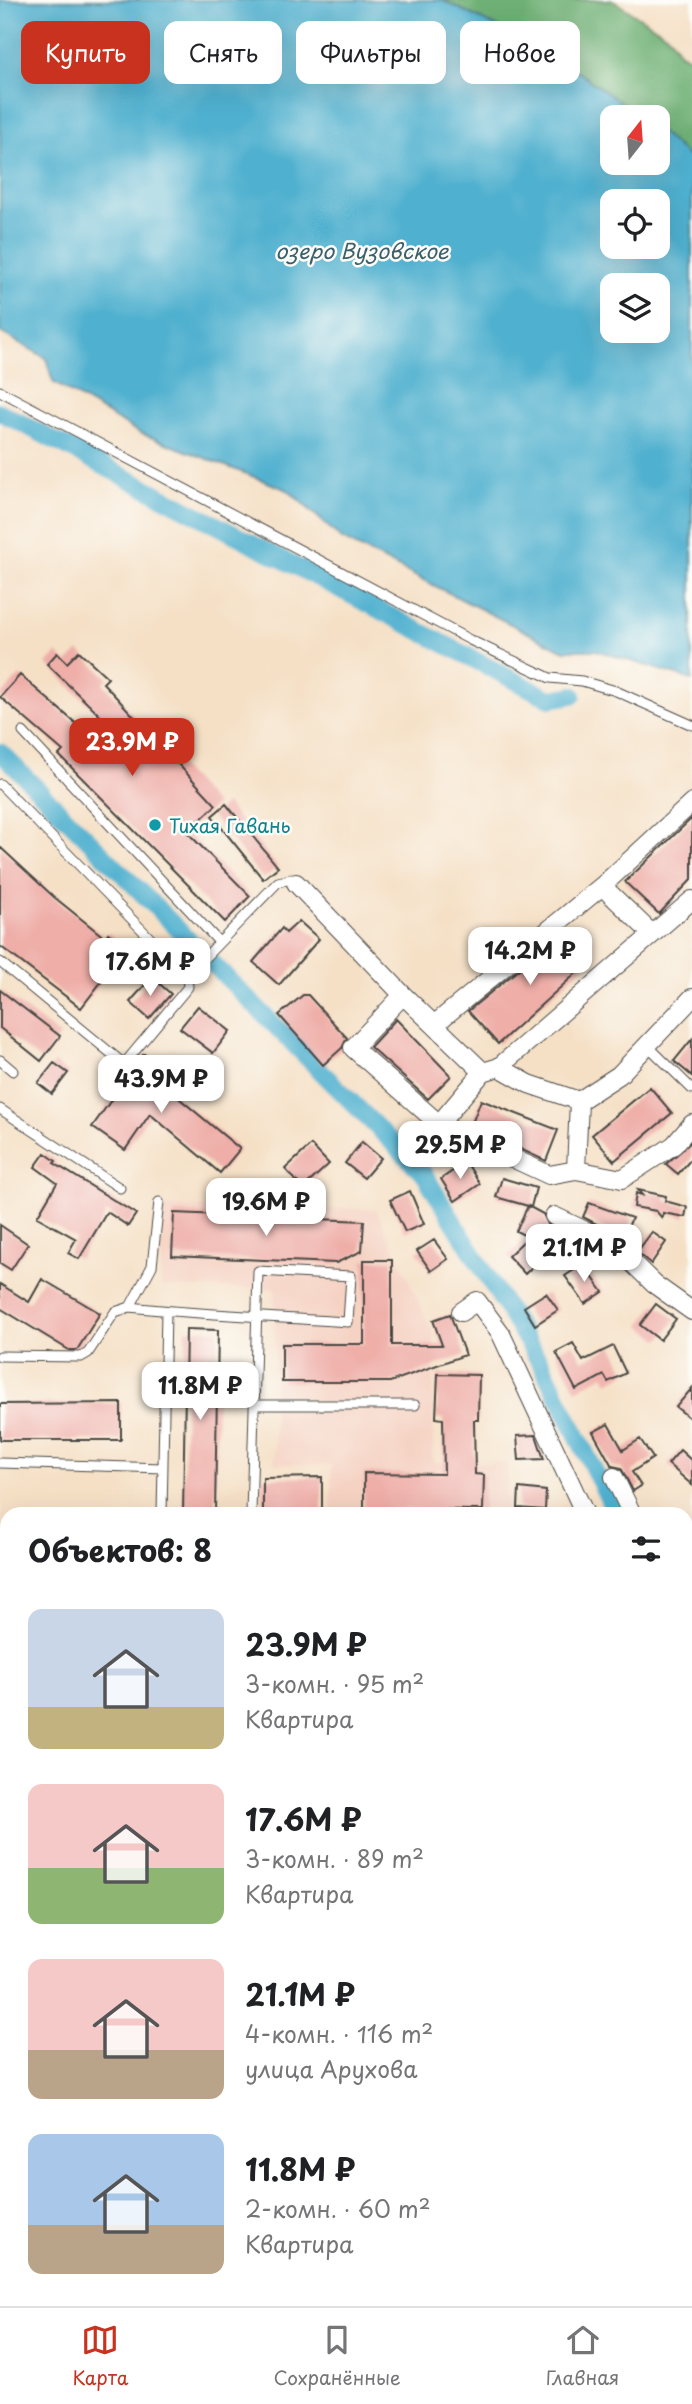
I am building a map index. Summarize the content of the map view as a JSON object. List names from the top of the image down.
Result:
{
  "water": ["озеро Вузовское"],
  "places": ["Тихая Гавань"],
  "north": "top",
  "page": {
    "chip": [
      "Купить",
      "Снять",
      "Фильтры",
      "Новое"
    ],
    "price": [
      "23.9M ₽",
      "14.2M ₽",
      "17.6M ₽",
      "43.9M ₽",
      "29.5M ₽",
      "19.6M ₽",
      "21.1M ₽",
      "11.8M ₽"
    ],
    "heading": "Объектов: 8",
    "list": [
      {
        "name": "23.9M ₽",
        "note": "3-комн. · 95 m² · Квартира"
      },
      {
        "name": "17.6M ₽",
        "note": "3-комн. · 89 m² · Квартира"
      },
      {
        "name": "21.1M ₽",
        "note": "4-комн. · 116 m² · улица Арухова"
      },
      {
        "name": "11.8M ₽",
        "note": "2-комн. · 60 m² · Квартира"
      }
    ],
    "tabs": ["Карта", "Сохранённые", "Главная"]
  }
}
